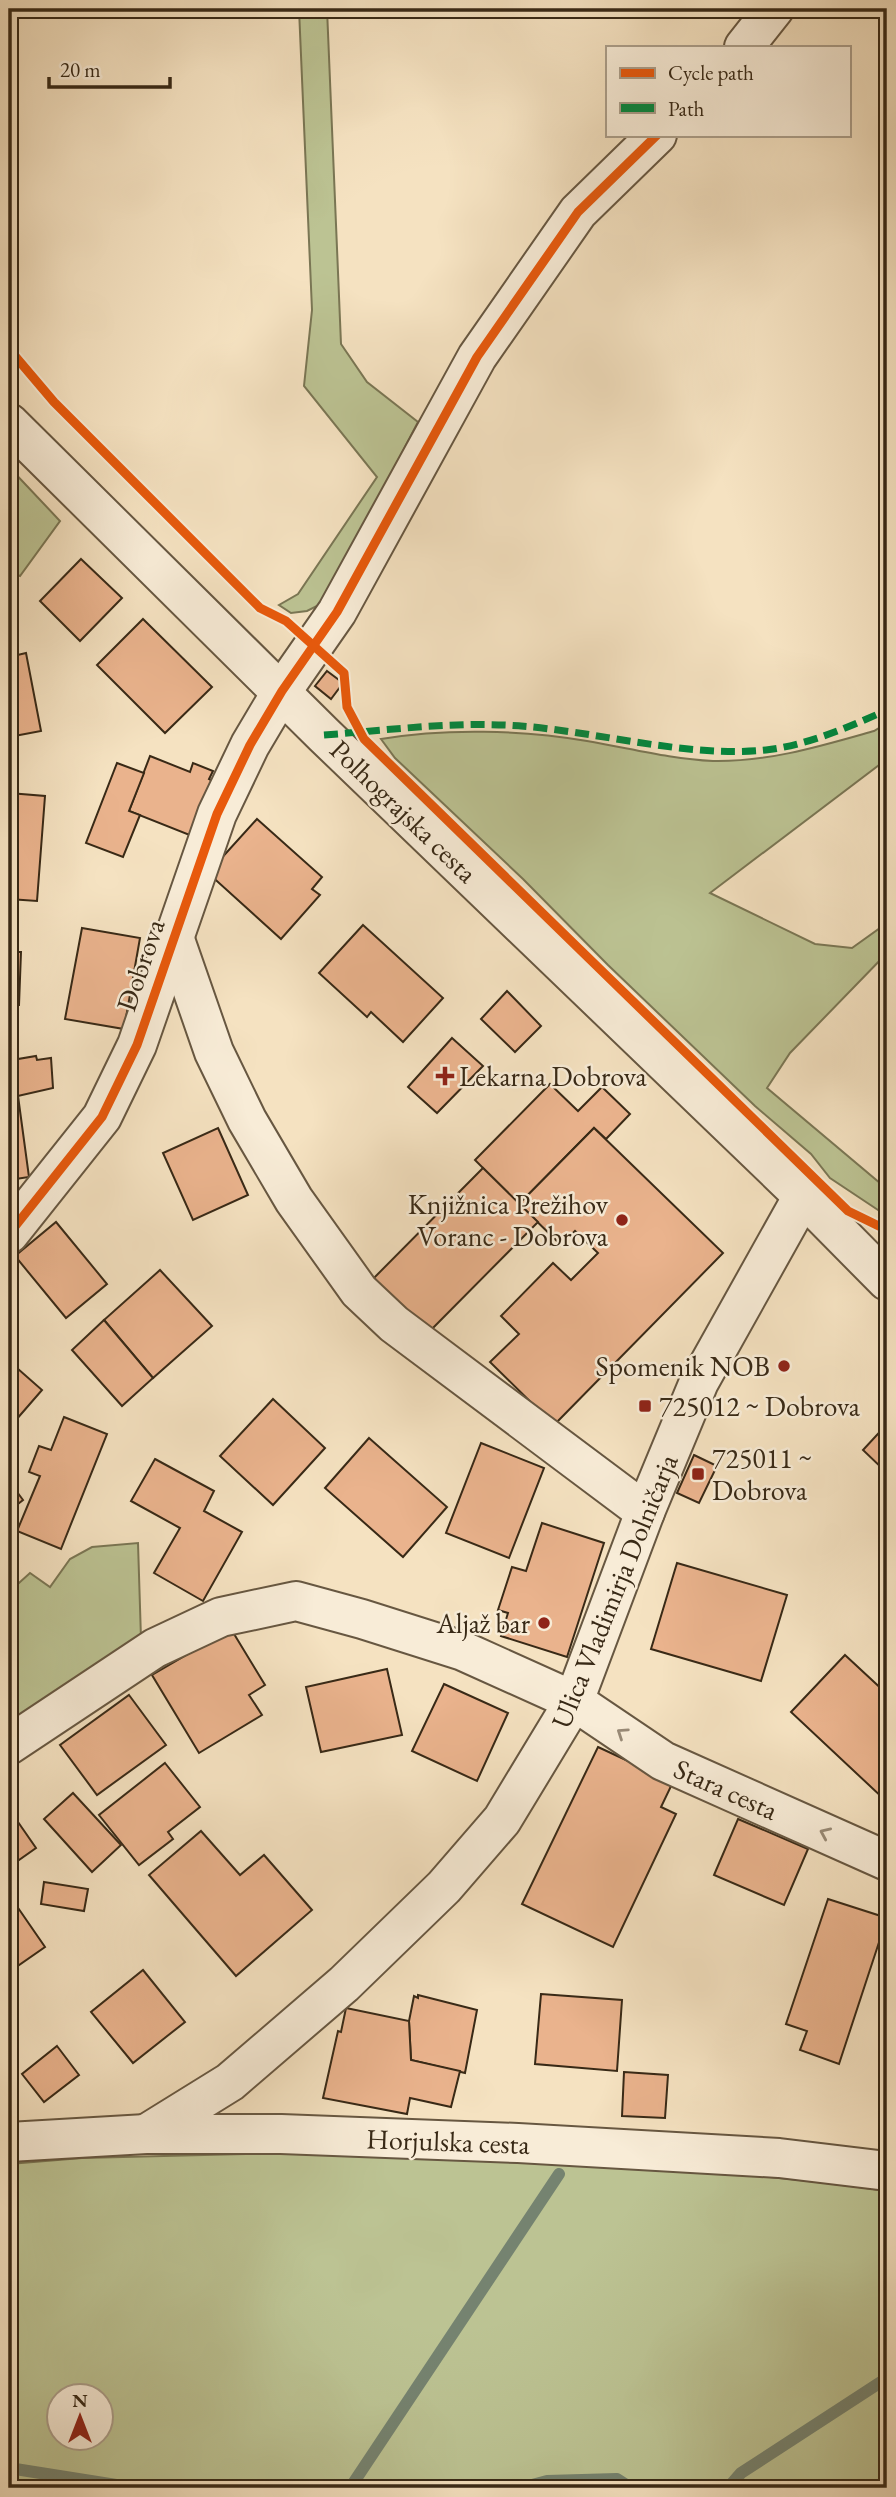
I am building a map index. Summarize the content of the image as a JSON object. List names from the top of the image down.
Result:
{
  "streets": {
    "street": [
      "Polhograjska cesta",
      "Dobrova",
      "Ulica Vladimirja Dolničarja",
      "Stara cesta",
      "Horjulska cesta"
    ]
  },
  "crossings": [
    ["Polhograjska cesta", "Dobrova"],
    ["Polhograjska cesta", "Ulica Vladimirja Dolničarja"],
    ["Ulica Vladimirja Dolničarja", "Stara cesta"],
    ["Ulica Vladimirja Dolničarja", "Horjulska cesta"]
  ],
  "one_way": ["Stara cesta"],
  "places": {
    "health": ["Lekarna Dobrova"],
    "other": ["Knjižnica Prežihov Voranc - Dobrova", "Spomenik NOB", "Aljaž bar"],
    "transit": ["725012 ~ Dobrova", "725011 ~ Dobrova"]
  },
  "legend": ["Cycle path", "Path"],
  "scale_bar": "20 m",
  "north": "top"
}
